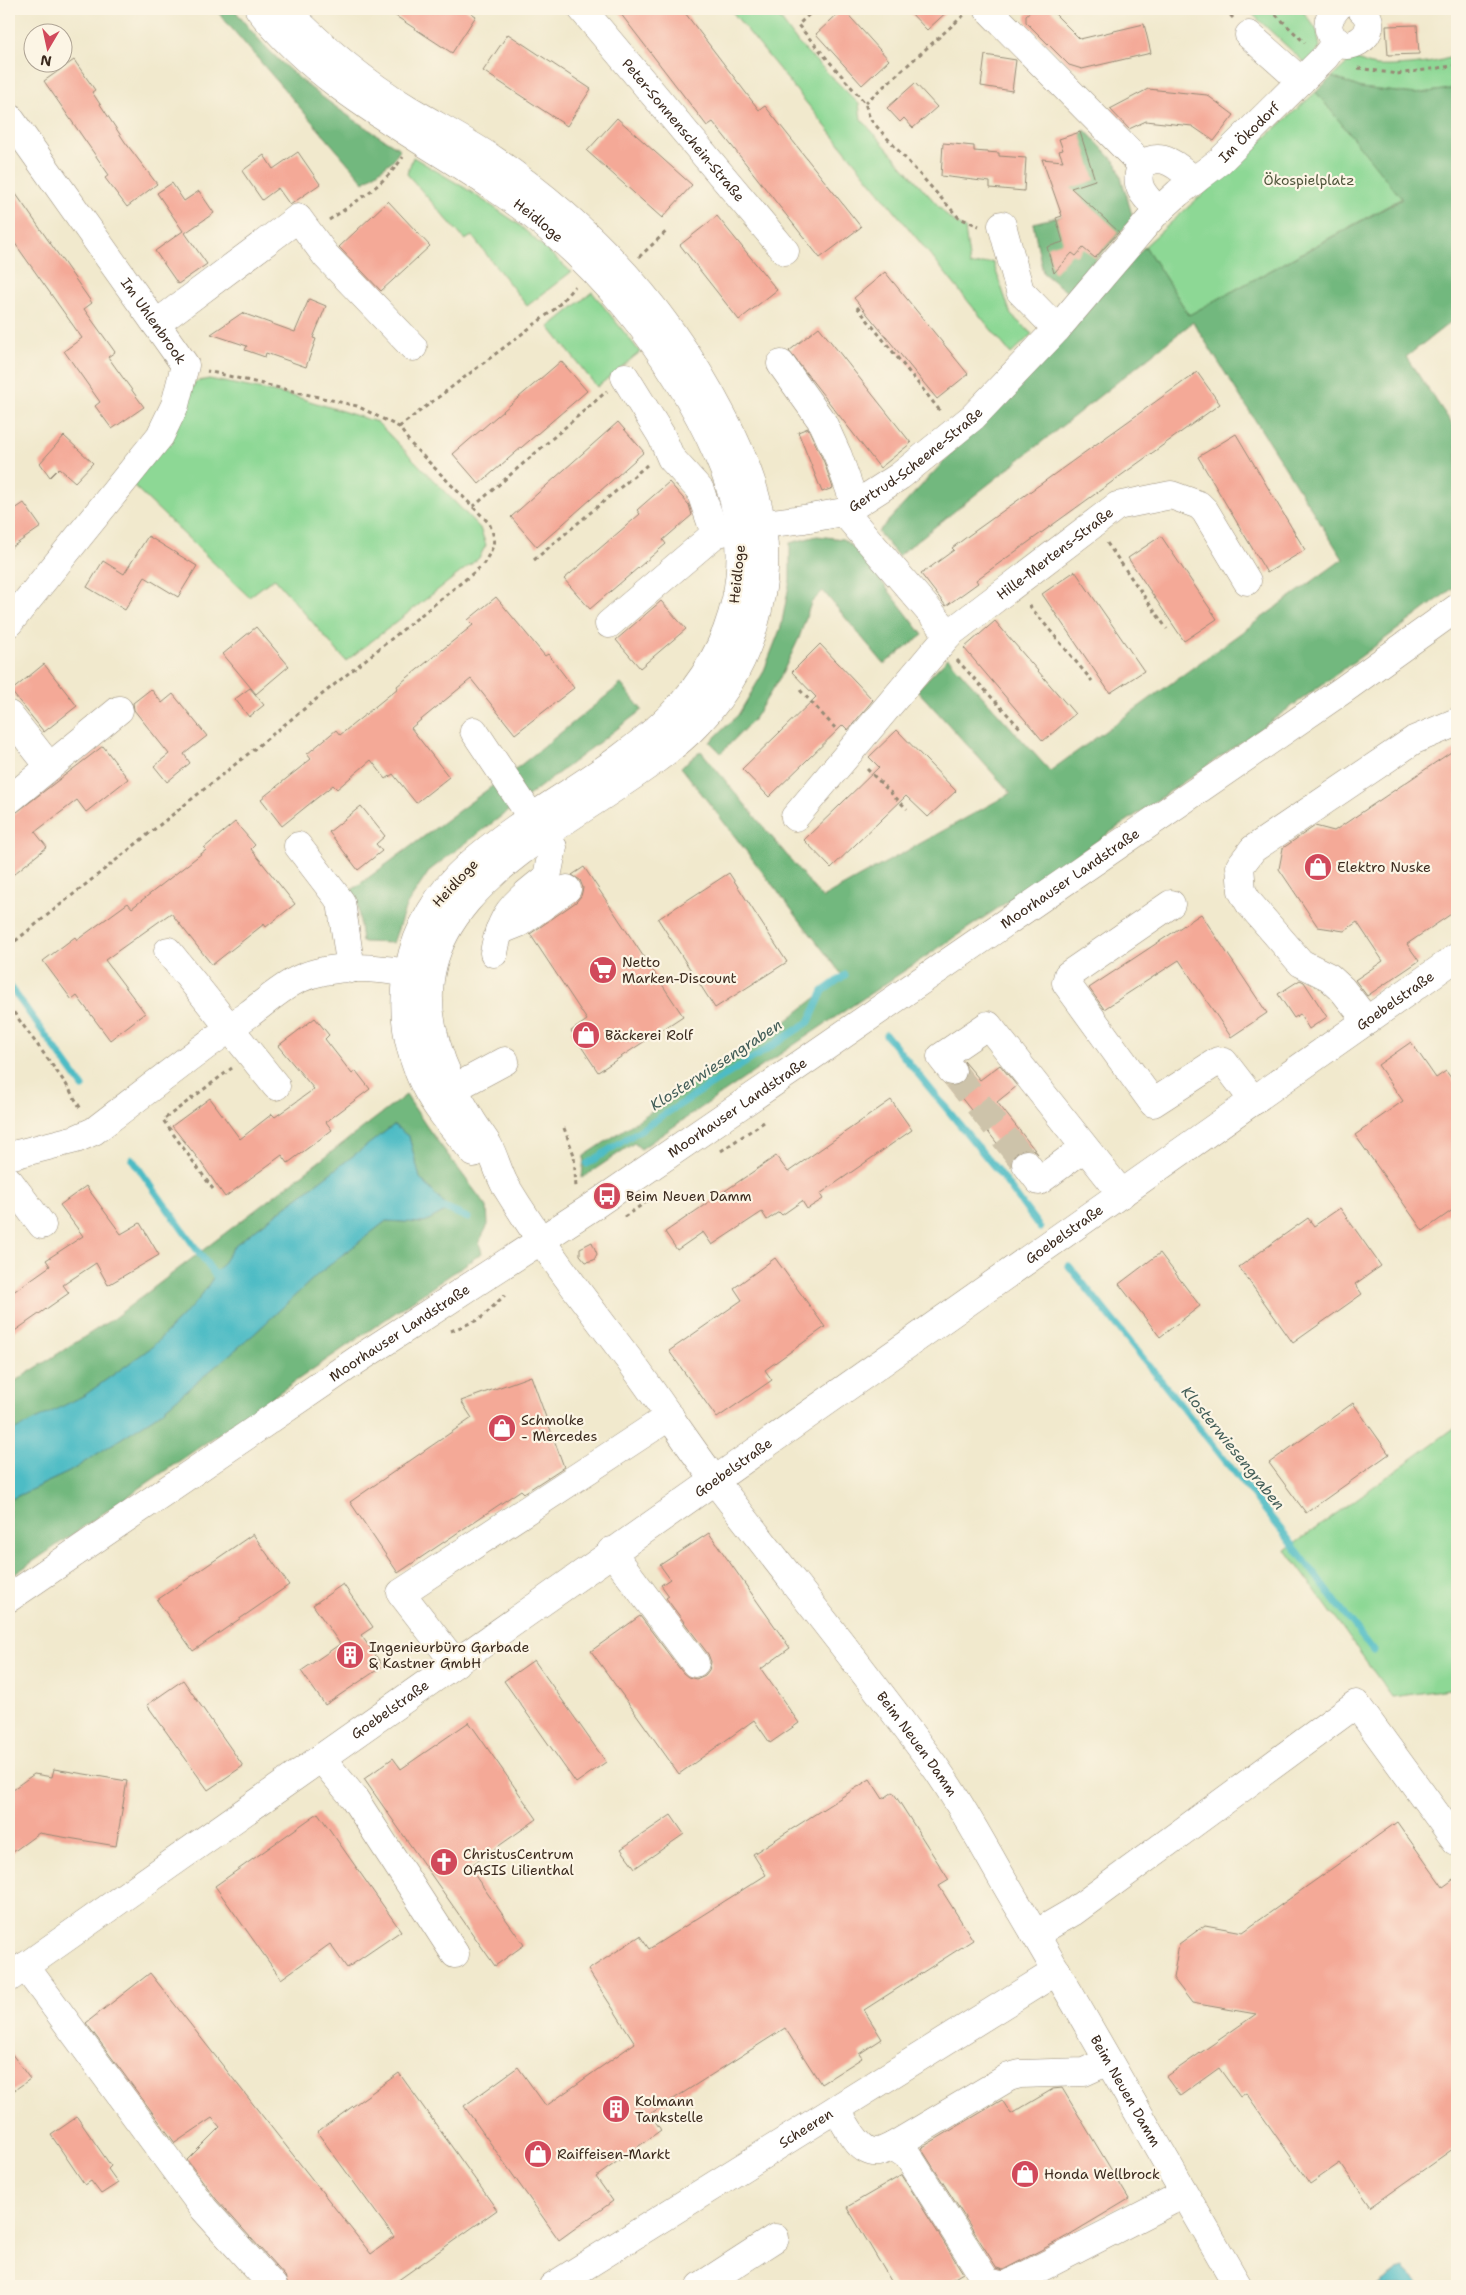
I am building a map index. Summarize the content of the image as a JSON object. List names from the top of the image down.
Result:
{
  "streets": {
    "street": [
      "Peter-Sonnenschein-Straße",
      "Im Ökodorf",
      "Heidloge",
      "Im Uhlenbrook",
      "Gertrud-Scheene-Straße",
      "Hille-Mertens-Straße",
      "Moorhauser Landstraße",
      "Goebelstraße",
      "Beim Neuen Damm",
      "Scheeren"
    ]
  },
  "crossings": [
    ["Im Ökodorf", "Gertrud-Scheene-Straße"],
    ["Heidloge", "Gertrud-Scheene-Straße"],
    ["Heidloge", "Moorhauser Landstraße"],
    ["Heidloge", "Beim Neuen Damm"],
    ["Moorhauser Landstraße", "Beim Neuen Damm"],
    ["Goebelstraße", "Beim Neuen Damm"],
    ["Beim Neuen Damm", "Scheeren"]
  ],
  "water": ["Klosterwiesengraben"],
  "parks": ["Ökospielplatz"],
  "places": {
    "shop": [
      "Elektro Nuske",
      "Bäckerei Rolf",
      "Schmolke - Mercedes",
      "Raiffeisen-Markt",
      "Honda Wellbrock"
    ],
    "supermarket": ["Netto Marken-Discount"],
    "bus stop": ["Beim Neuen Damm"],
    "building": ["Ingenieurbüro Garbade & Kastner GmbH", "Kolmann Tankstelle"],
    "church": ["ChristusCentrum OASIS Lilienthal"]
  },
  "north": "bottom"
}
